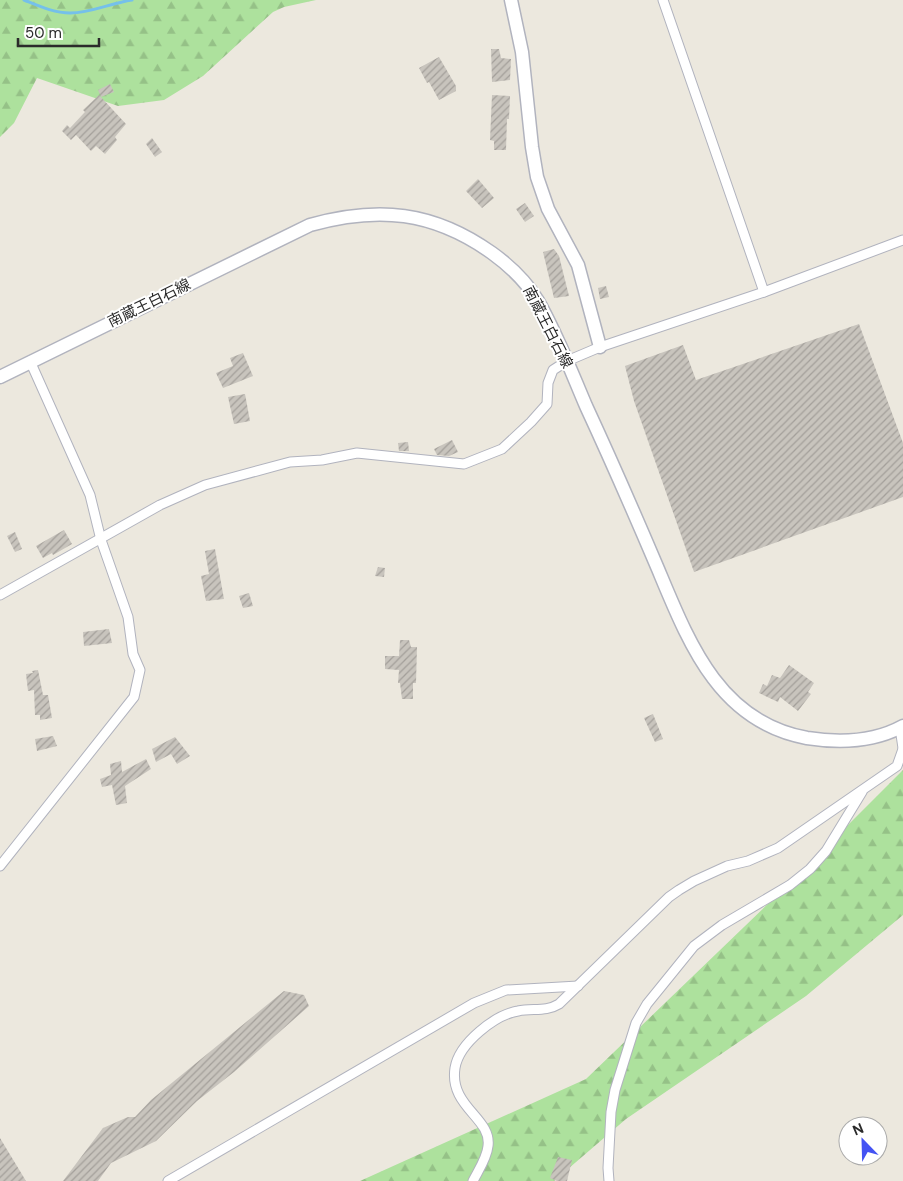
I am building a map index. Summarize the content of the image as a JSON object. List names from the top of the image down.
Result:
{
  "streets": {
    "main road": ["南蔵王白石線"]
  },
  "scale_bar": "50 m",
  "north": "top left"
}
